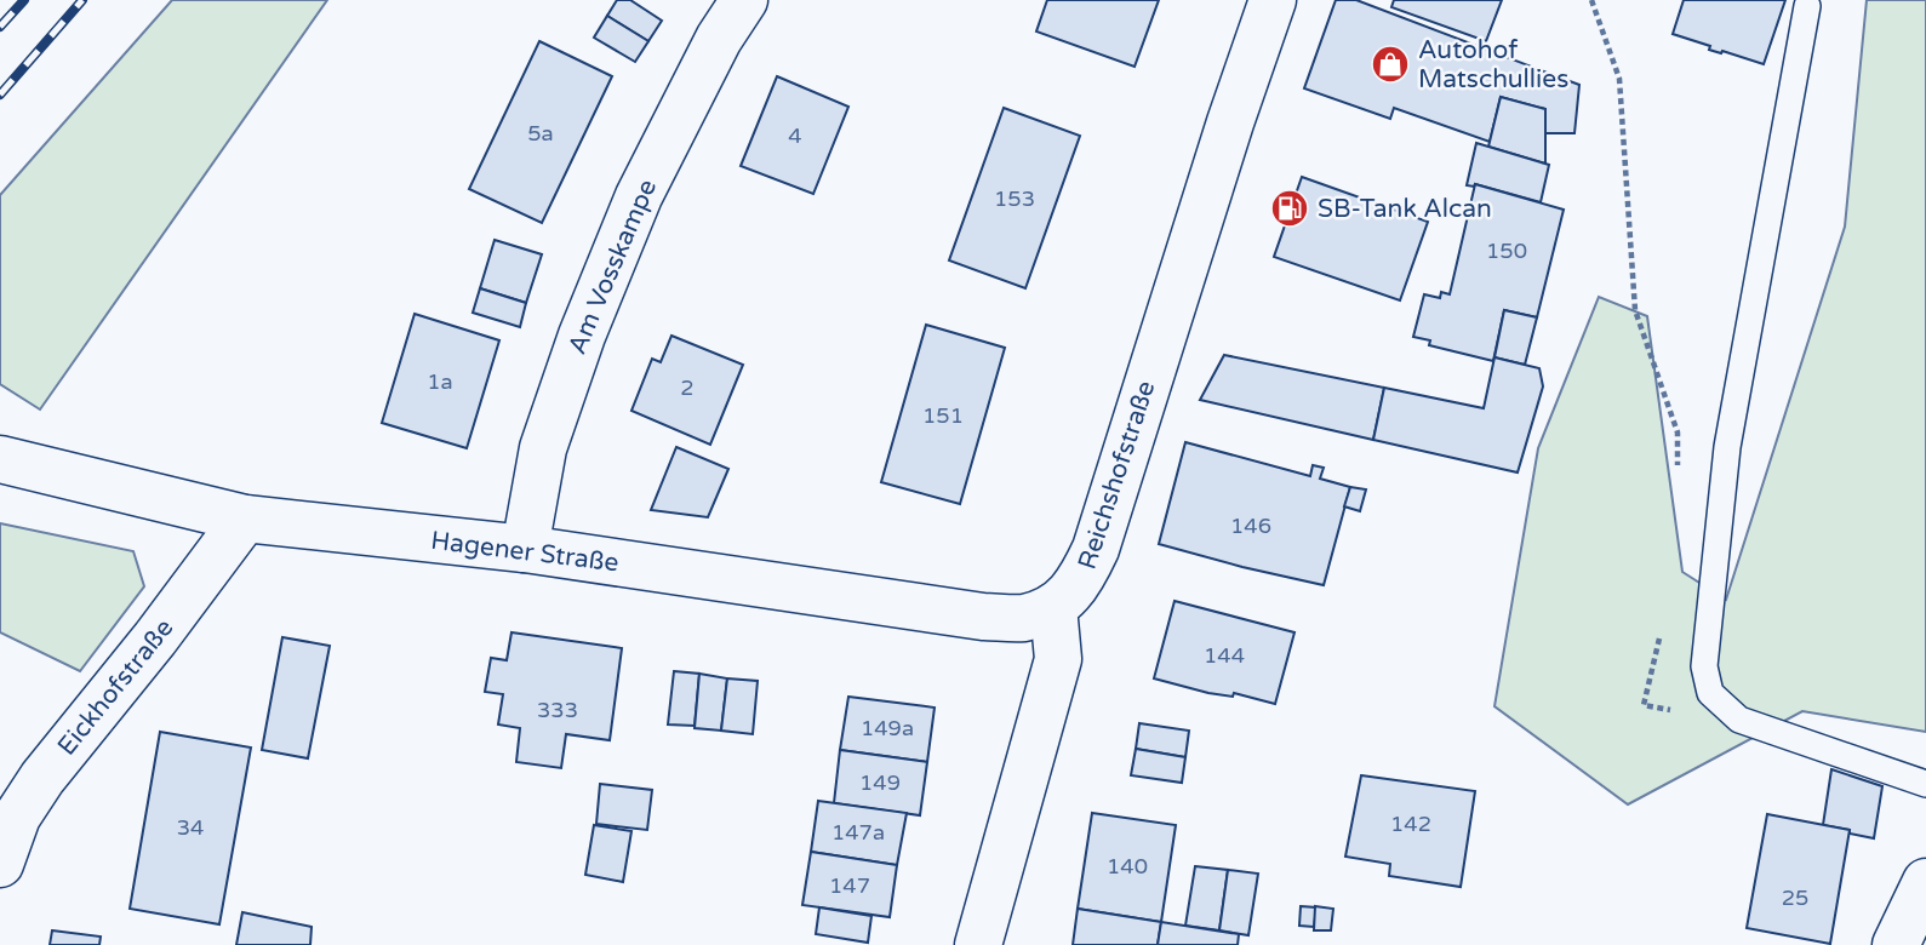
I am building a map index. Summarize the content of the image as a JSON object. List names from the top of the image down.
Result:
{
  "streets": {
    "street": [
      "Am Vosskampe",
      "Reichshofstraße",
      "Hagener Straße",
      "Eickhofstraße"
    ]
  },
  "crossings": [
    ["Am Vosskampe", "Hagener Straße"],
    ["Reichshofstraße", "Hagener Straße"],
    ["Hagener Straße", "Eickhofstraße"]
  ],
  "places": {
    "shop": ["Autohof Matschullies"],
    "fuel station": ["SB-Tank Alcan"]
  },
  "house_numbers": [
    "5a",
    "4",
    "153",
    "150",
    "1a",
    "2",
    "151",
    "146",
    "144",
    "333",
    "149a",
    "149",
    "142",
    "34",
    "147a",
    "140",
    "147",
    "25"
  ]
}
